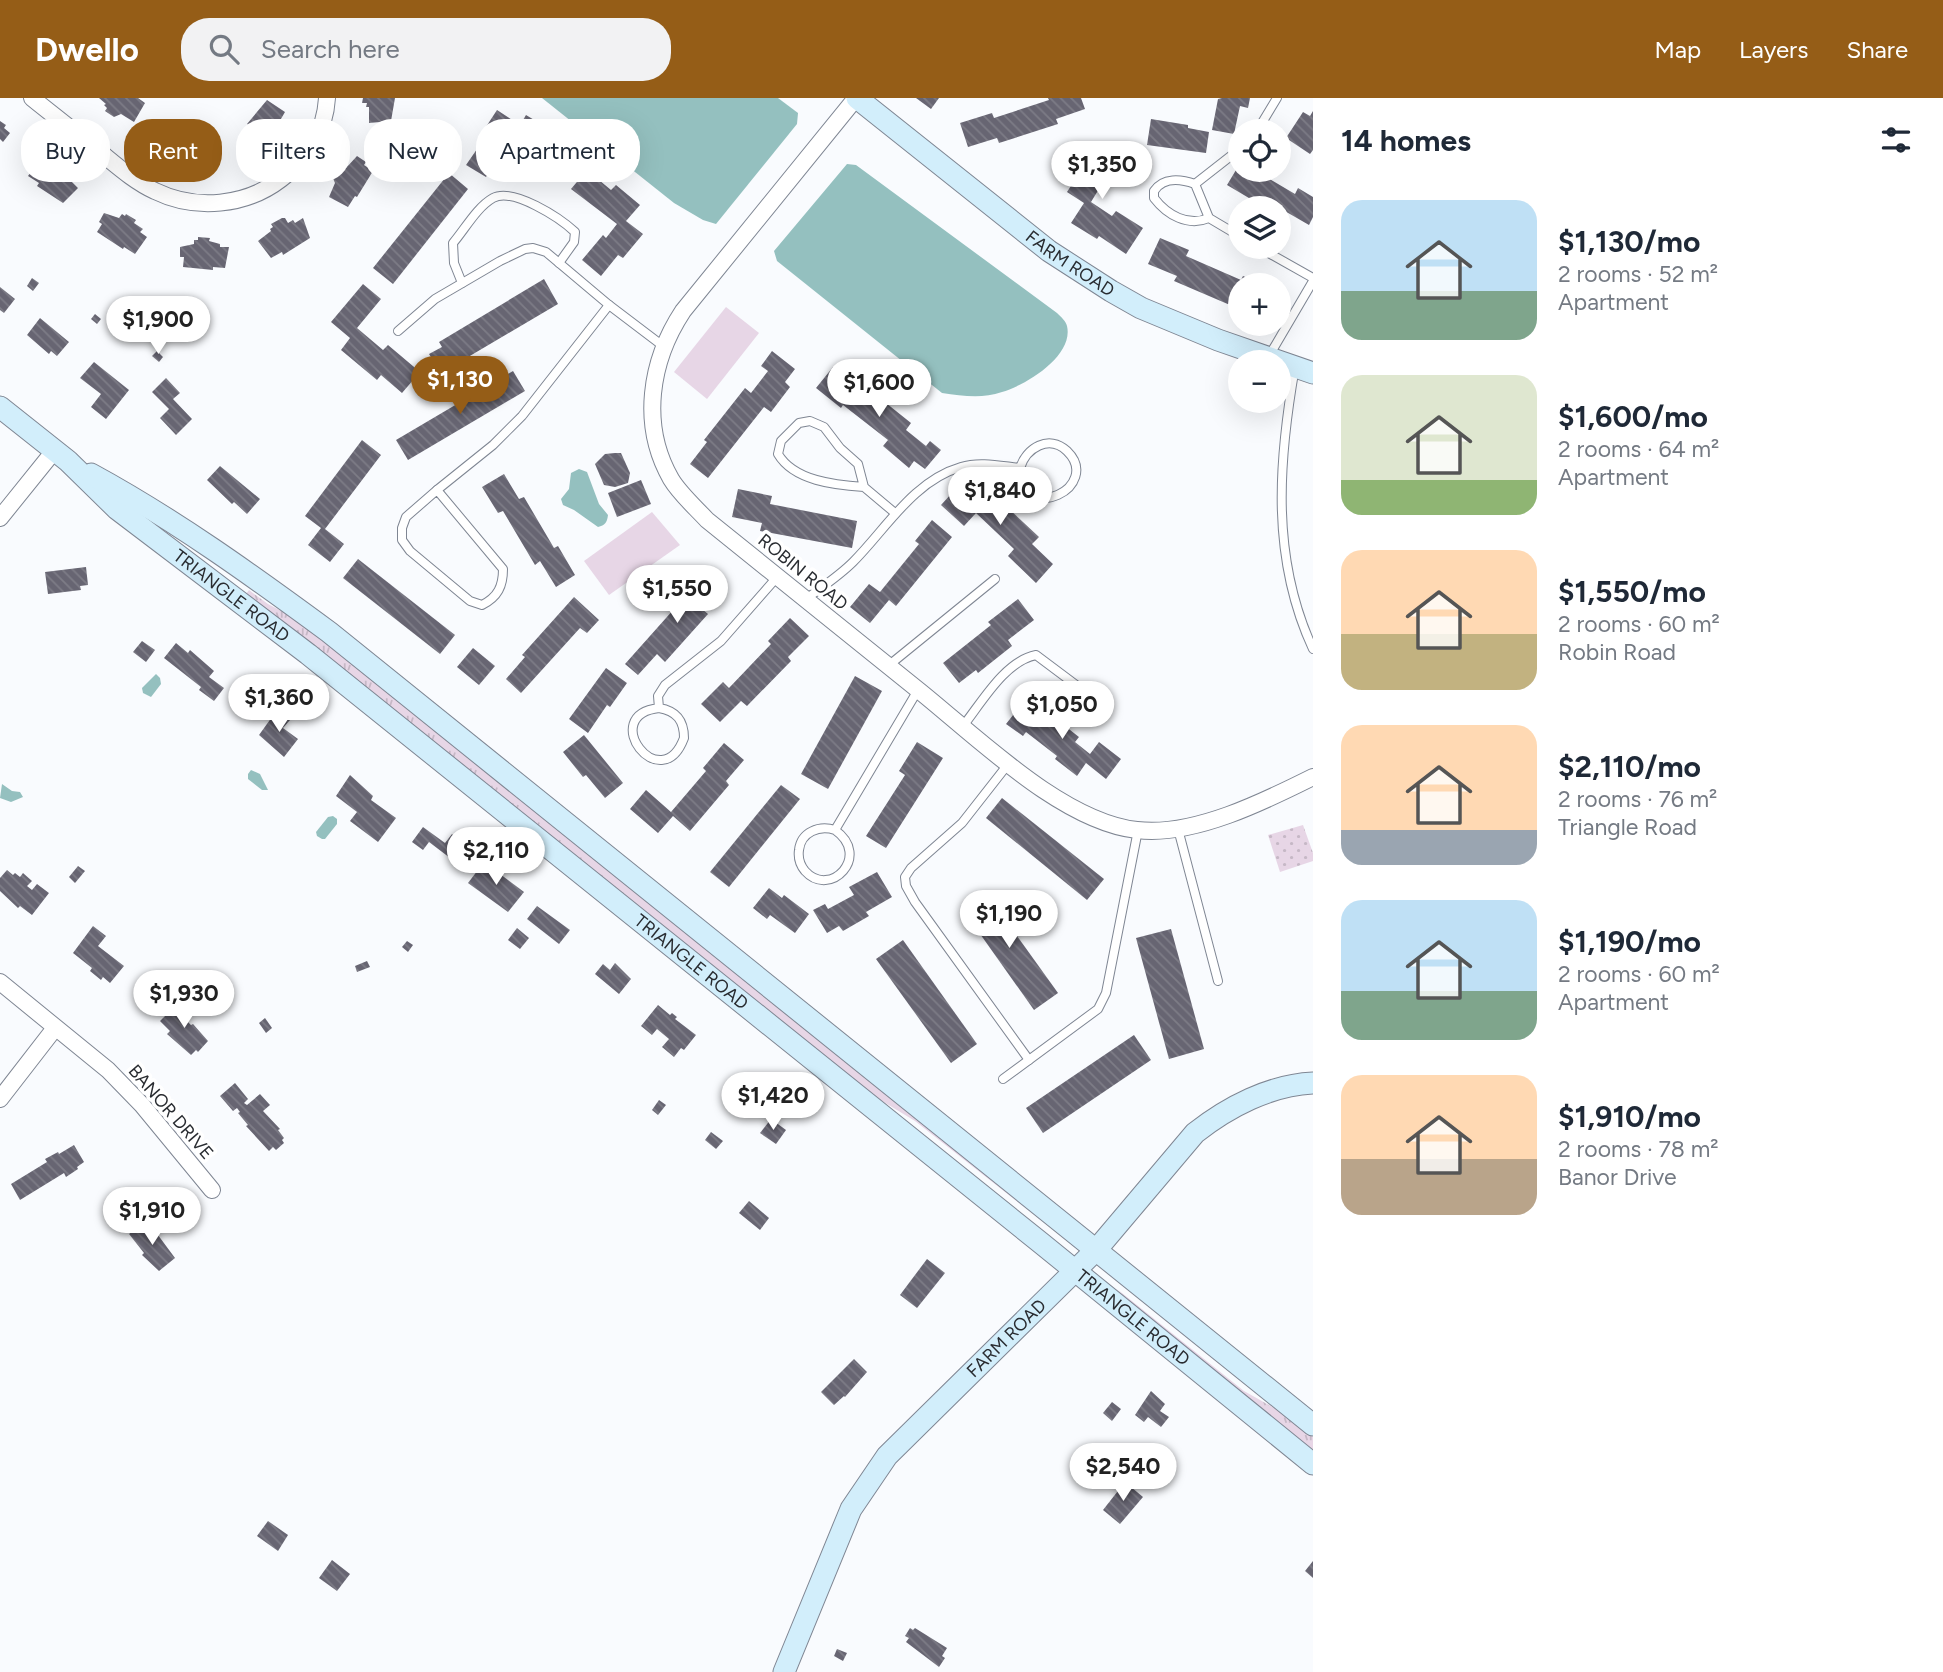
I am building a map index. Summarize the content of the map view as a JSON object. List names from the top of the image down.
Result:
{
  "streets": {
    "street": [
      "FARM ROAD",
      "ROBIN ROAD",
      "TRIANGLE ROAD",
      "BANOR DRIVE"
    ]
  },
  "crossings": [
    ["FARM ROAD", "ROBIN ROAD"],
    ["FARM ROAD", "TRIANGLE ROAD"]
  ],
  "page": {
    "header": "Dwello",
    "search": "Search here",
    "nav": ["Map", "Layers", "Share"],
    "heading": "14 homes",
    "map_buttons": ["+", "−"],
    "chip": [
      "Buy",
      "Rent",
      "Filters",
      "New",
      "Apartment"
    ],
    "price": [
      "$1,350",
      "$1,900",
      "$1,130",
      "$1,600",
      "$1,840",
      "$1,550",
      "$1,360",
      "$1,050",
      "$2,110",
      "$1,190",
      "$1,930",
      "$1,420",
      "$1,910",
      "$2,540"
    ],
    "list": [
      {
        "name": "$1,130/mo",
        "note": "2 rooms · 52 m² · Apartment"
      },
      {
        "name": "$1,600/mo",
        "note": "2 rooms · 64 m² · Apartment"
      },
      {
        "name": "$1,550/mo",
        "note": "2 rooms · 60 m² · Robin Road"
      },
      {
        "name": "$2,110/mo",
        "note": "2 rooms · 76 m² · Triangle Road"
      },
      {
        "name": "$1,190/mo",
        "note": "2 rooms · 60 m² · Apartment"
      },
      {
        "name": "$1,910/mo",
        "note": "2 rooms · 78 m² · Banor Drive"
      }
    ]
  }
}
